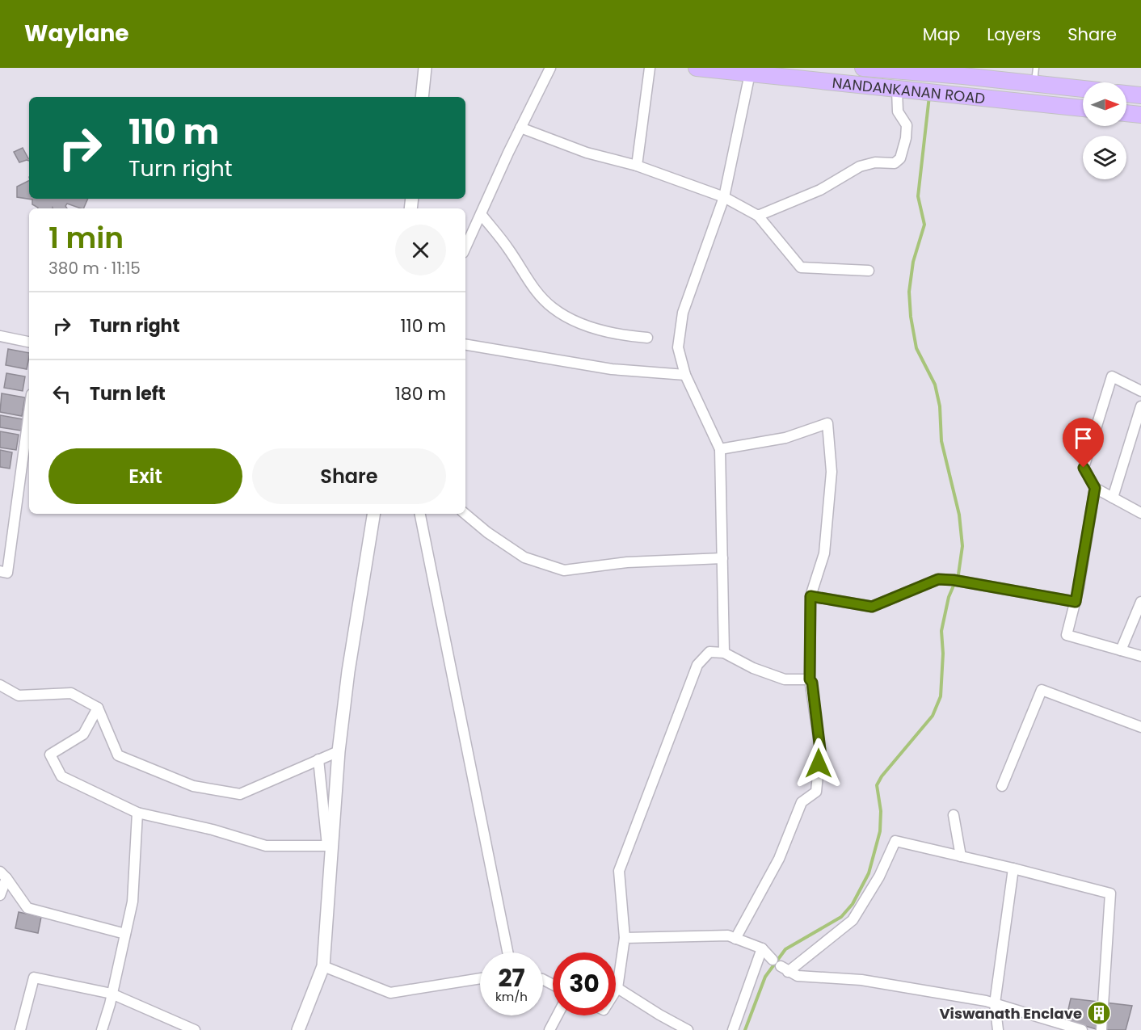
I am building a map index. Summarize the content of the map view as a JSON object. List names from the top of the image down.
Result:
{
  "streets": {
    "main road": ["NANDANKANAN ROAD"]
  },
  "places": {
    "building": ["Viswanath Enclave"]
  },
  "north": "right",
  "page": {
    "header": "Waylane",
    "nav": ["Map", "Layers", "Share"],
    "turn": ["110 m", "Turn right"],
    "heading": ["1 min", "380 m · 11:15"],
    "list": [
      {
        "name": "Turn right",
        "value": "110 m"
      },
      {
        "name": "Turn left",
        "value": "180 m"
      }
    ],
    "buttons": ["Exit", "Share"],
    "speed": "27 km/h",
    "limit": "30"
  }
}
